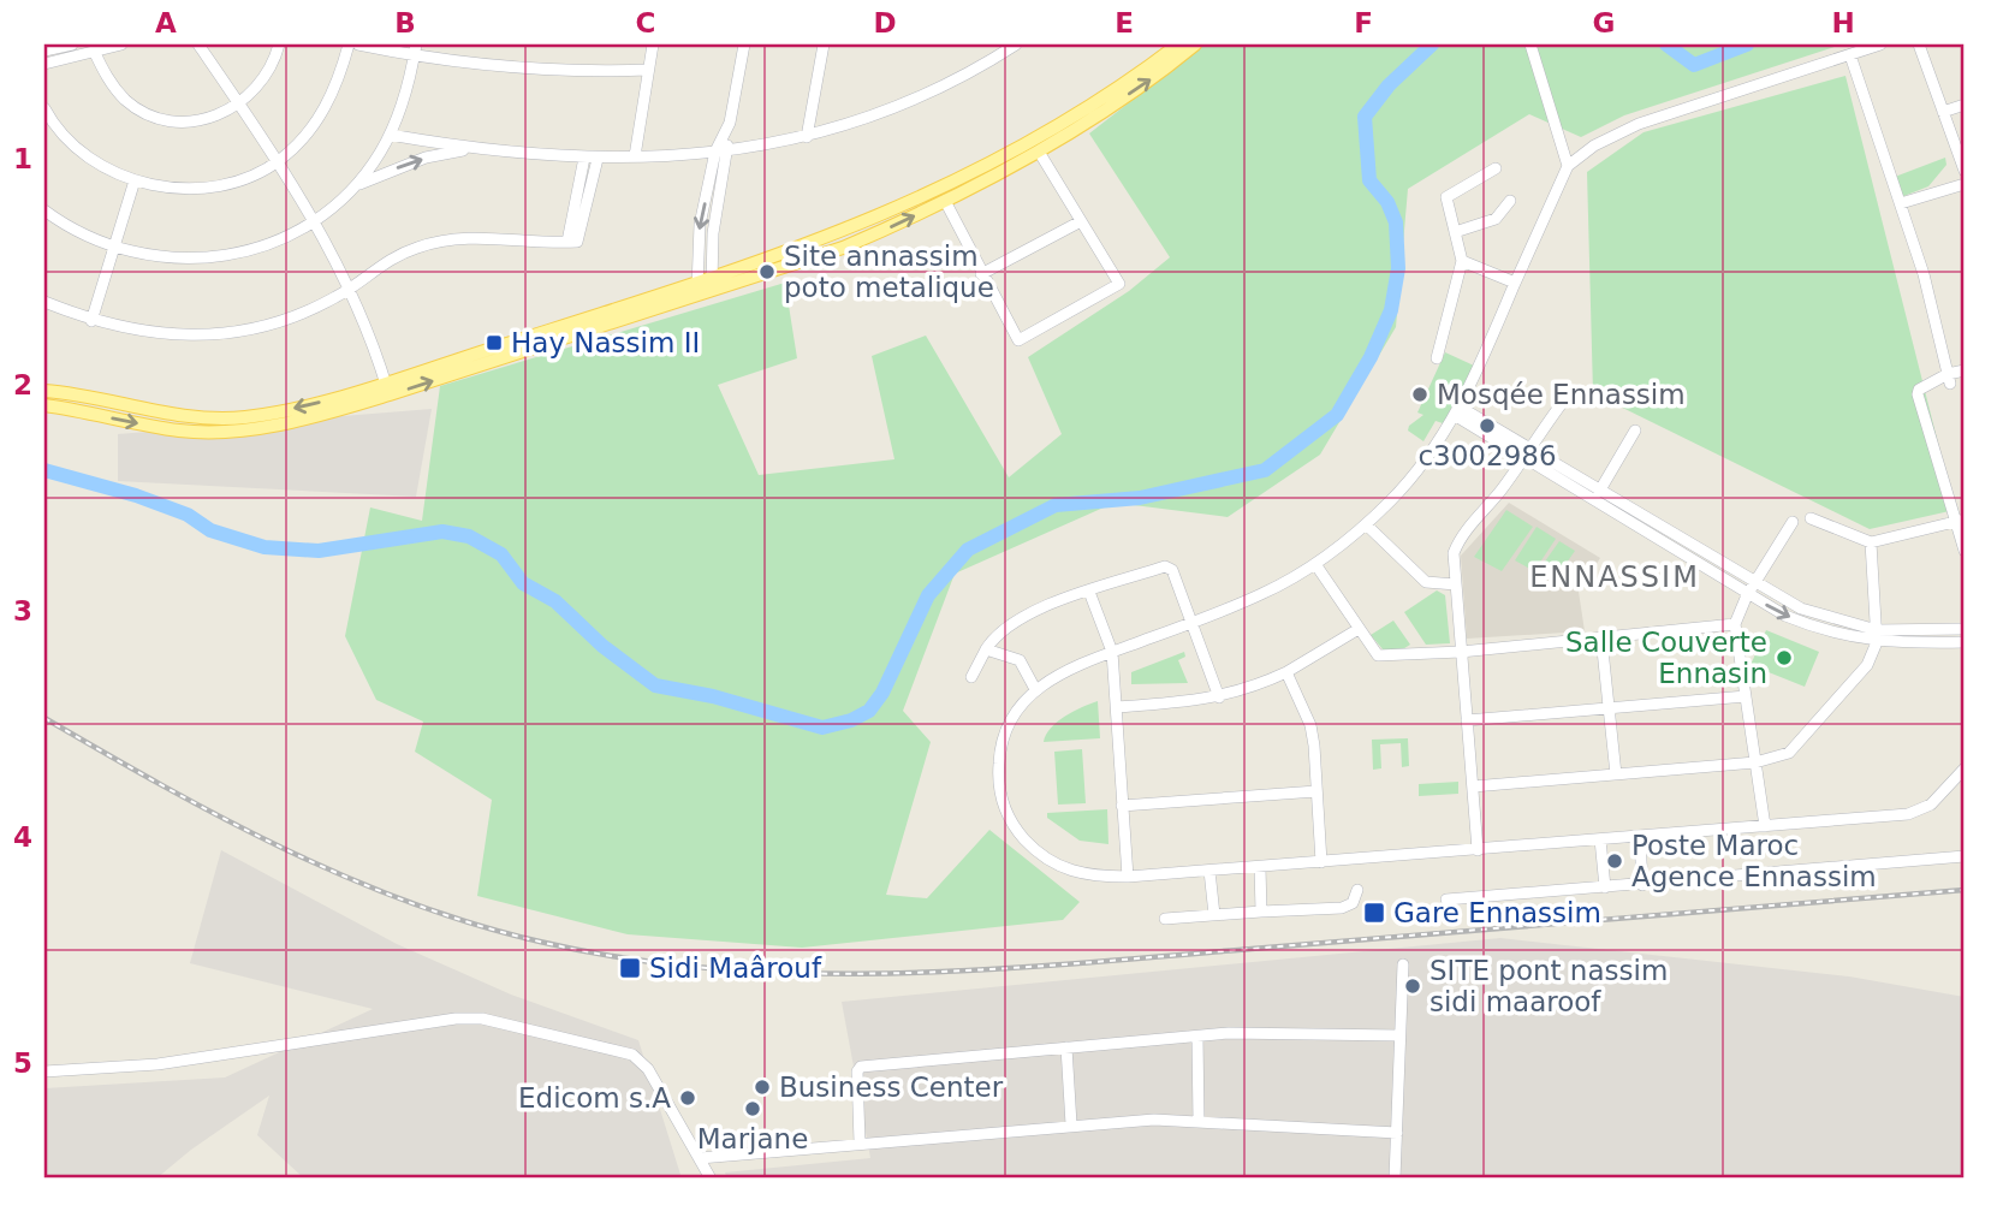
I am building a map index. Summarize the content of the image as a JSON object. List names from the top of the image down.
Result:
{
  "districts": ["ENNASSIM"],
  "places": {
    "other": [
      "Site annassim poto metalique",
      "Mosqée Ennassim",
      "c3002986",
      "Salle Couverte Ennasin",
      "Poste Maroc Agence Ennassim",
      "SITE pont nassim sidi maaroof",
      "Business Center",
      "Edicom s.A",
      "Marjane"
    ],
    "transit": ["Hay Nassim II", "Gare Ennassim", "Sidi Maârouf"]
  },
  "grid": {
    "columns": [
      "A",
      "B",
      "C",
      "D",
      "E",
      "F",
      "G",
      "H"
    ],
    "rows": [
      "1",
      "2",
      "3",
      "4",
      "5"
    ]
  }
}
